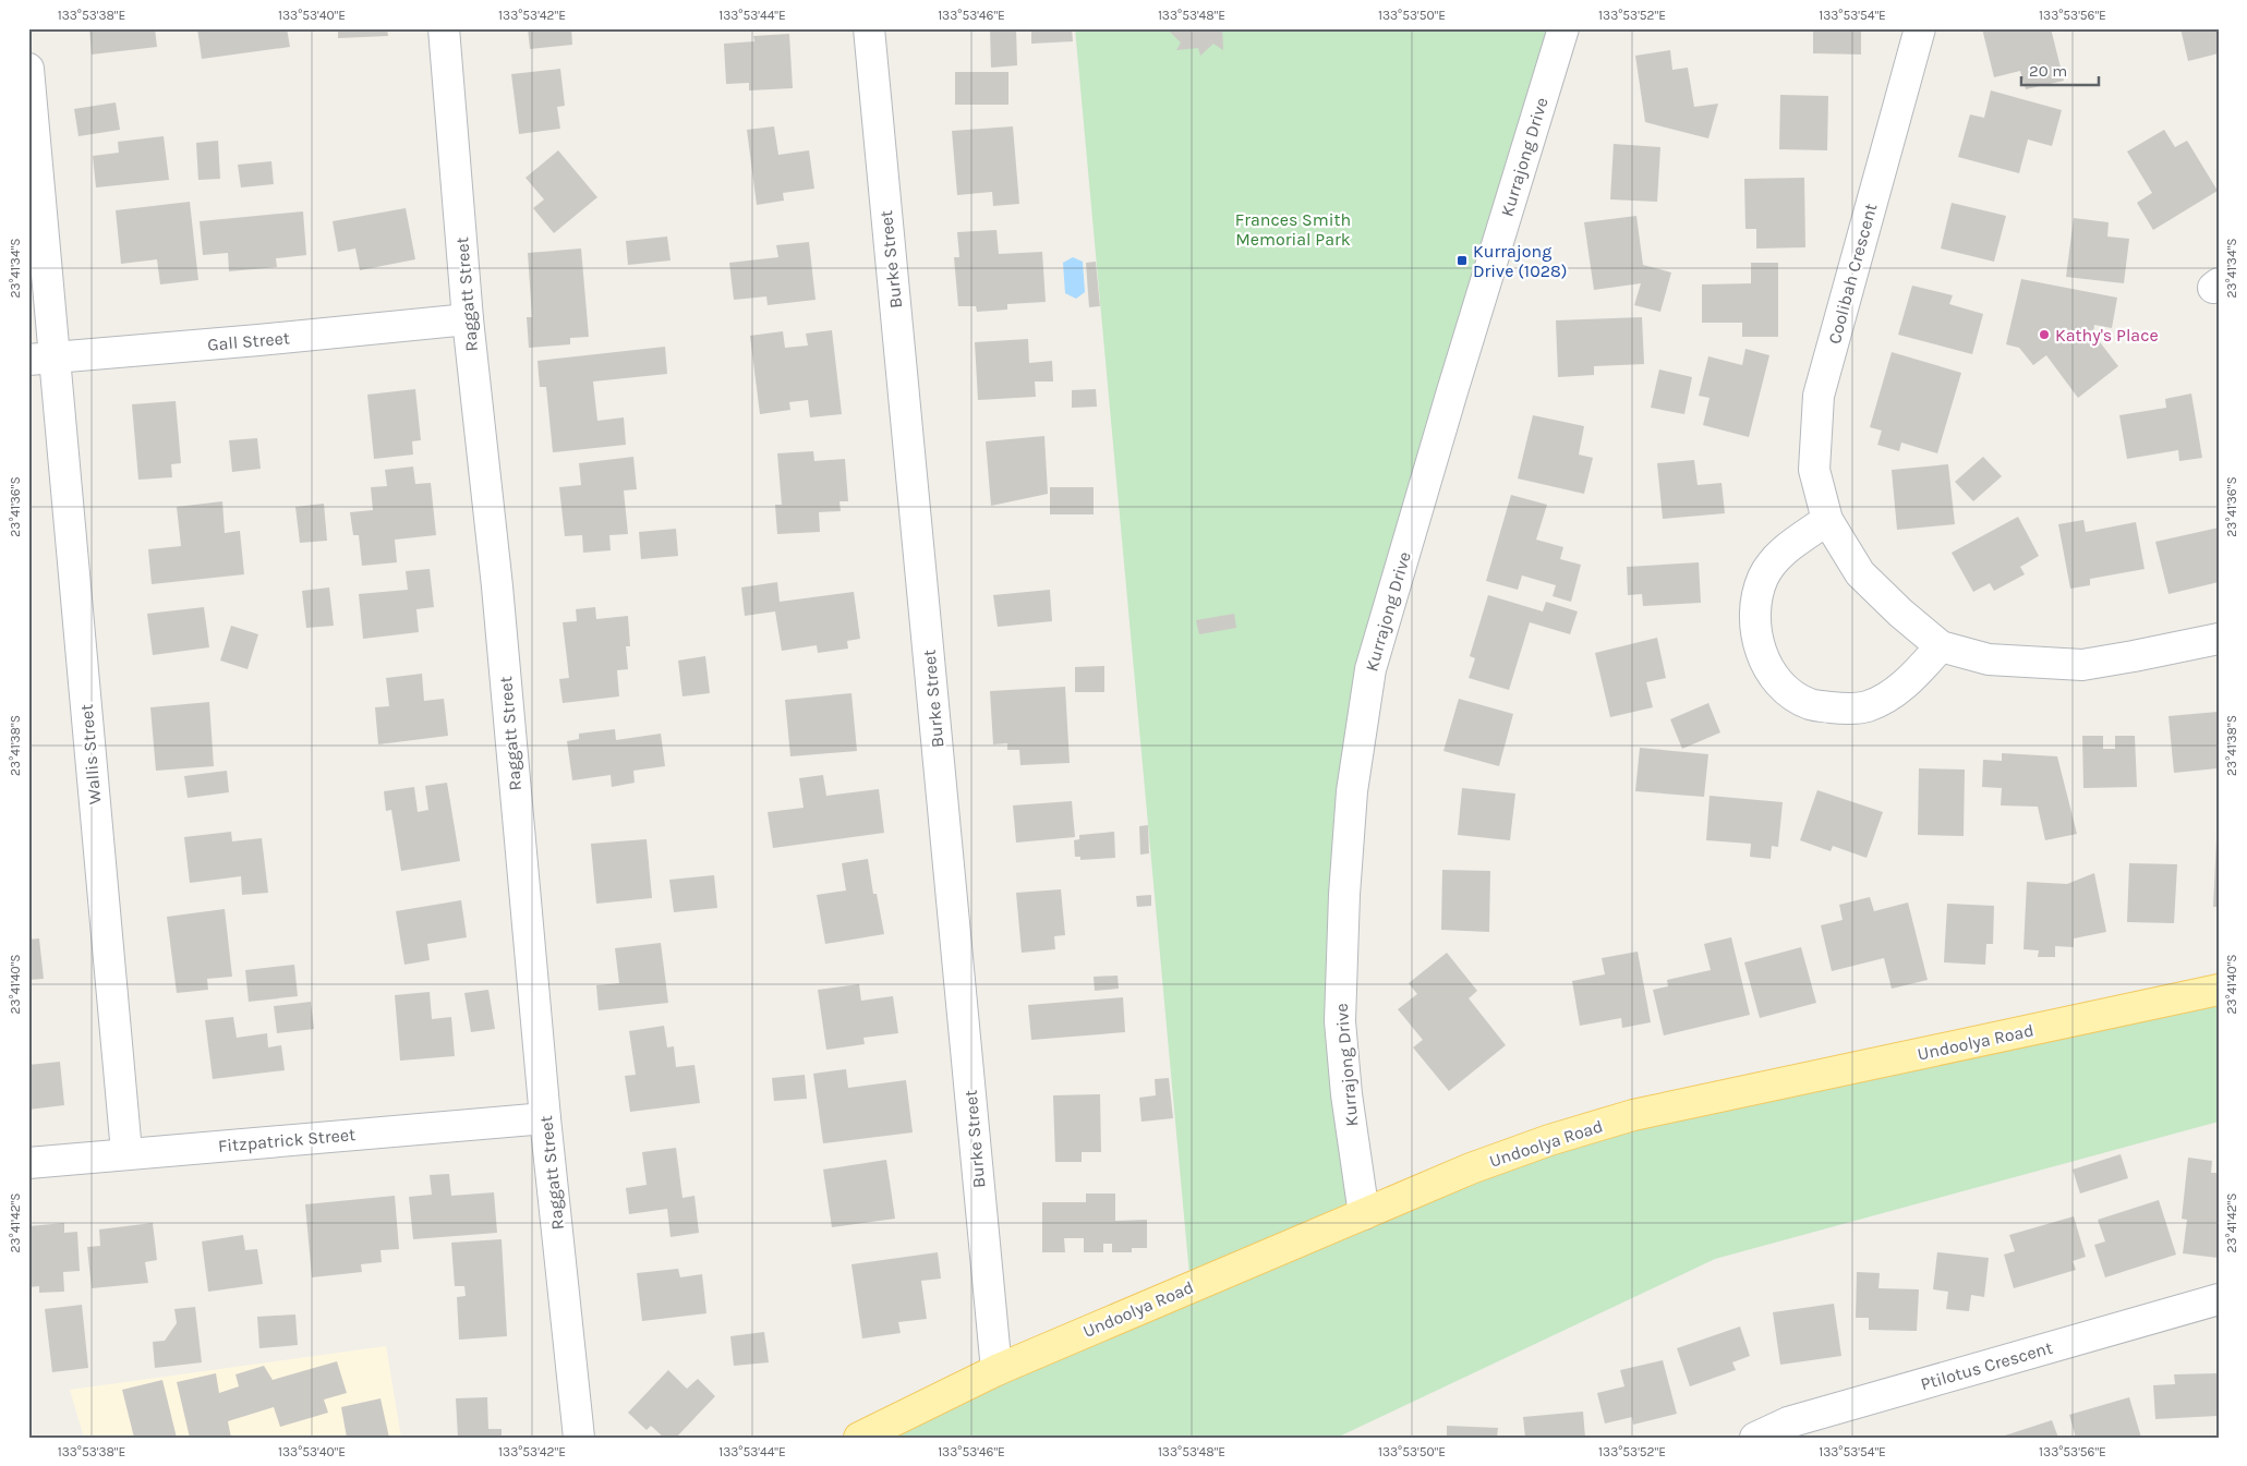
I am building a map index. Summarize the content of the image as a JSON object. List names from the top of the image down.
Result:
{
  "streets": {
    "main road": ["Undoolya Road"],
    "street": [
      "Kurrajong Drive",
      "Burke Street",
      "Coolibah Crescent",
      "Raggatt Street",
      "Gall Street",
      "Wallis Street",
      "Fitzpatrick Street",
      "Ptilotus Crescent"
    ]
  },
  "crossings": [
    ["Kurrajong Drive", "Undoolya Road"],
    ["Burke Street", "Undoolya Road"],
    ["Raggatt Street", "Gall Street"],
    ["Raggatt Street", "Fitzpatrick Street"],
    ["Gall Street", "Wallis Street"],
    ["Wallis Street", "Fitzpatrick Street"]
  ],
  "parks": ["Frances Smith Memorial Park"],
  "places": {
    "transit": ["Kurrajong Drive (1028)"],
    "other": ["Kathy's Place"]
  },
  "scale_bar": "20 m",
  "coordinates": [
    "133°53'38\"E",
    "133°53'40\"E",
    "133°53'42\"E",
    "133°53'44\"E",
    "133°53'46\"E",
    "133°53'48\"E",
    "133°53'50\"E",
    "133°53'52\"E",
    "133°53'54\"E",
    "133°53'56\"E",
    "23°41'34\"S",
    "23°41'36\"S",
    "23°41'38\"S",
    "23°41'40\"S",
    "23°41'42\"S"
  ]
}
